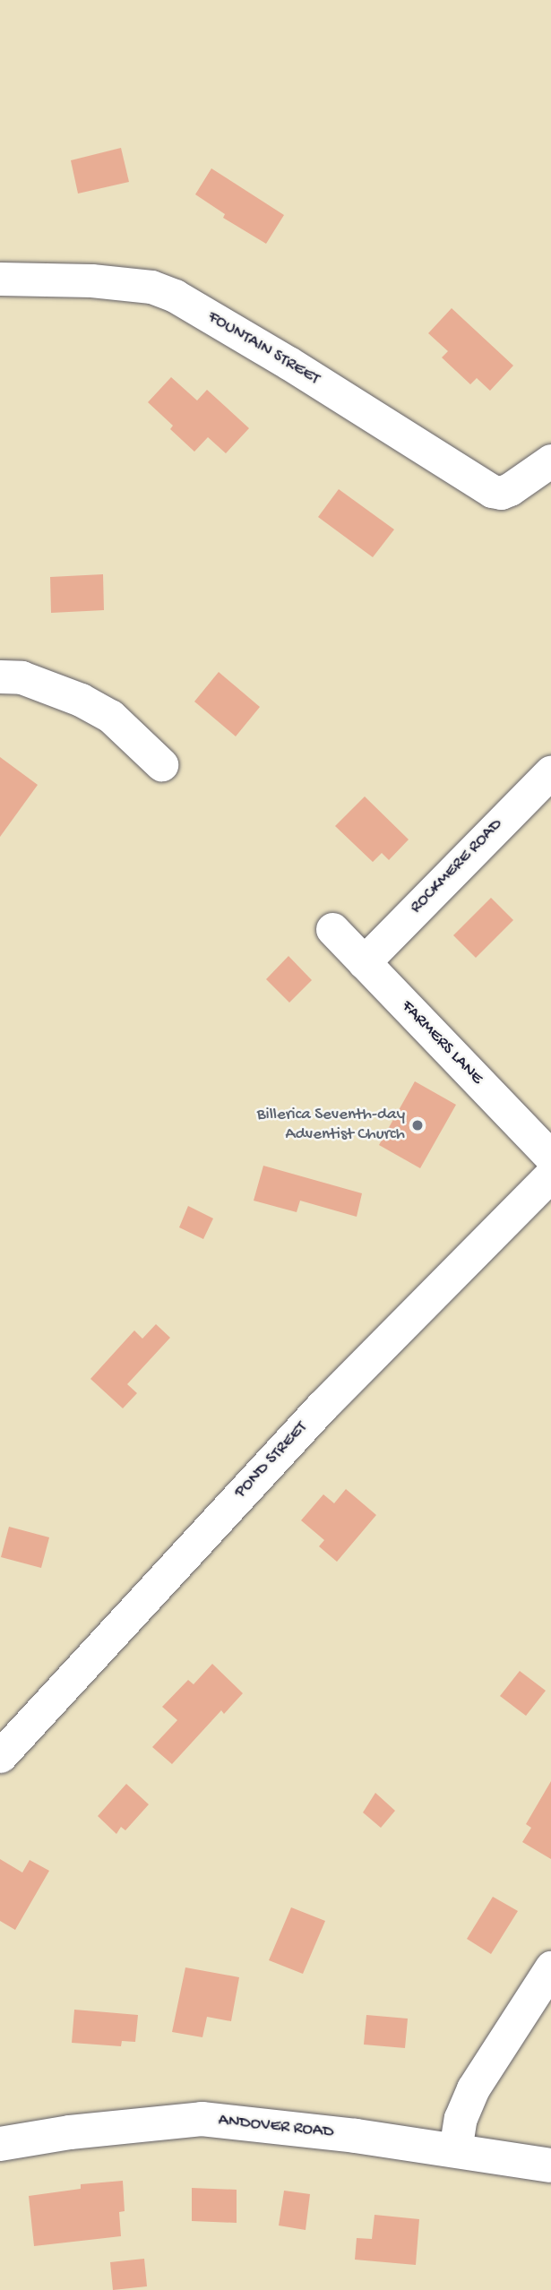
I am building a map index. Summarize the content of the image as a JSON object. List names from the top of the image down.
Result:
{
  "streets": {
    "main road": ["ANDOVER ROAD"],
    "street": [
      "FOUNTAIN STREET",
      "ROCKMERE ROAD",
      "FARMERS LANE",
      "POND STREET"
    ]
  },
  "crossings": [
    ["ROCKMERE ROAD", "FARMERS LANE"]
  ],
  "places": ["Billerica Seventh-day Adventist Church"]
}
